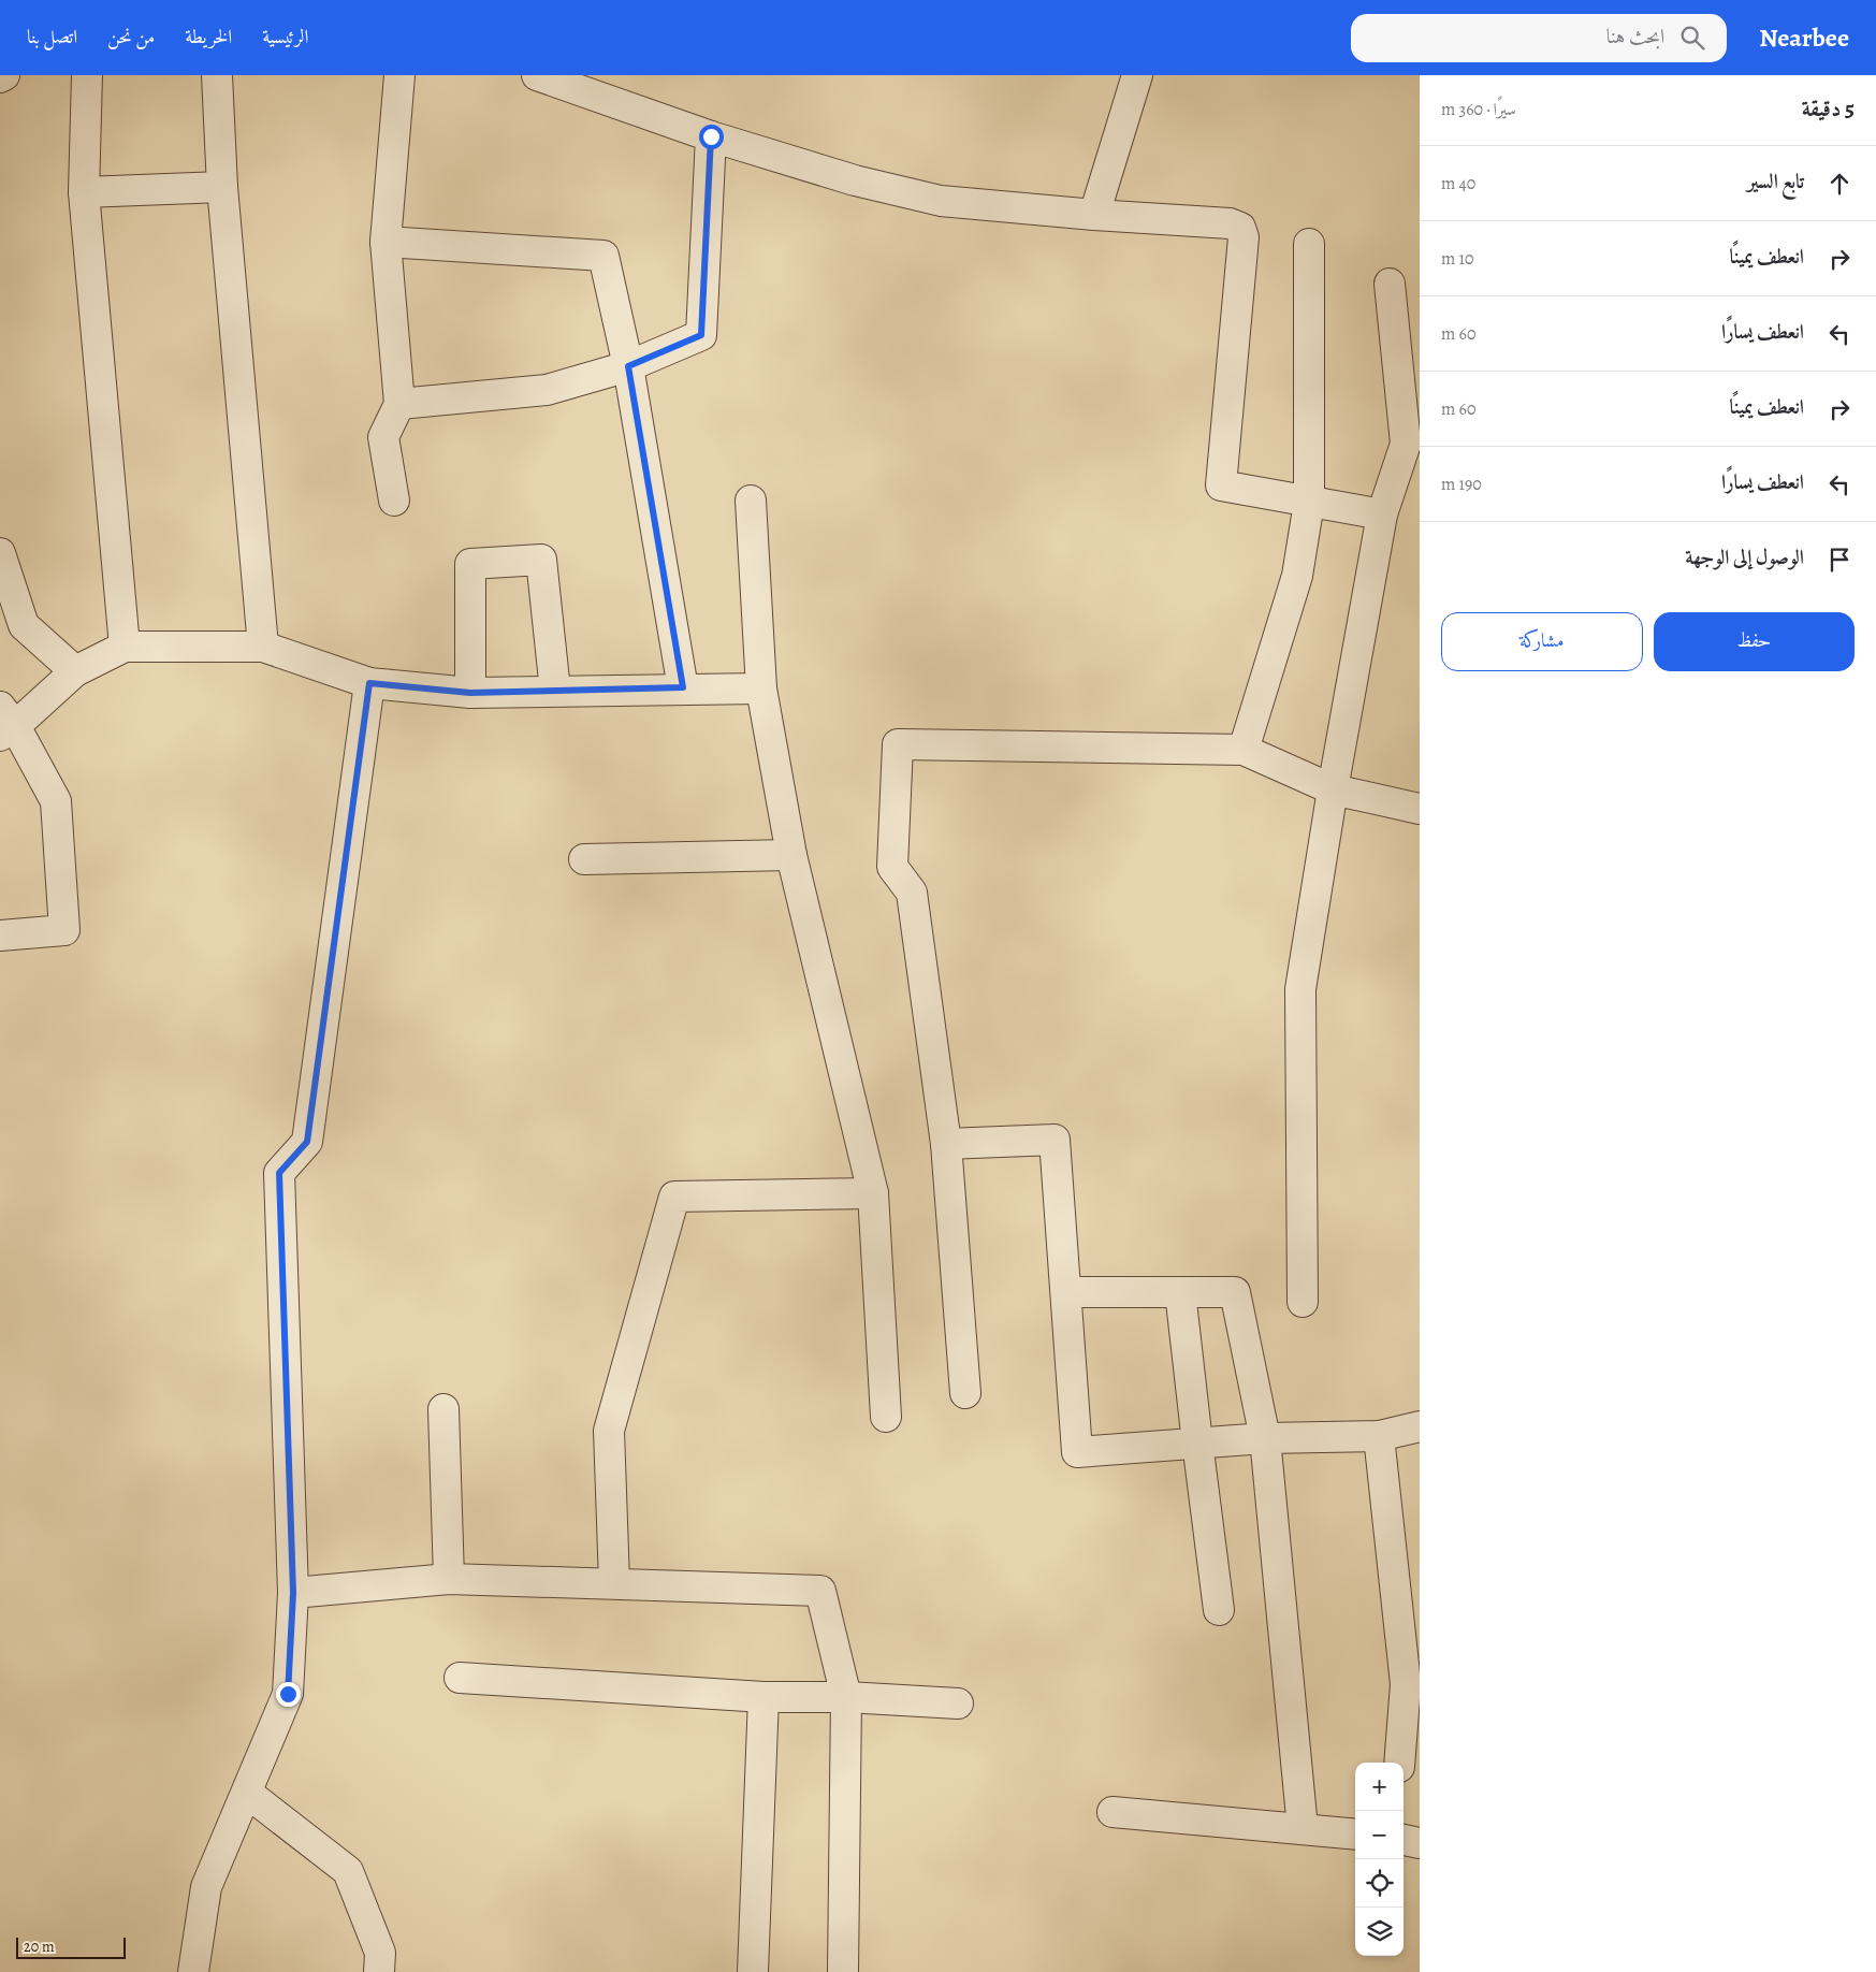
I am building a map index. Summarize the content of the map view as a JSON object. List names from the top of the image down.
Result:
{
  "scale_bar": "20 m",
  "page": {
    "header": "Nearbee",
    "search": "ابحث هنا",
    "nav": [
      "الرئيسية",
      "الخريطة",
      "من نحن",
      "اتصل بنا"
    ],
    "heading": ["5 دقيقة", "سيرًا · 360 m"],
    "list": [
      ["تابع السير", "40 m"],
      ["انعطف يمينًا", "10 m"],
      ["انعطف يسارًا", "60 m"],
      ["انعطف يمينًا", "60 m"],
      ["انعطف يسارًا", "190 m"],
      "الوصول إلى الوجهة"
    ],
    "buttons": ["حفظ", "مشاركة"],
    "map_buttons": ["+", "−"],
    "scale": "20 m"
  }
}
